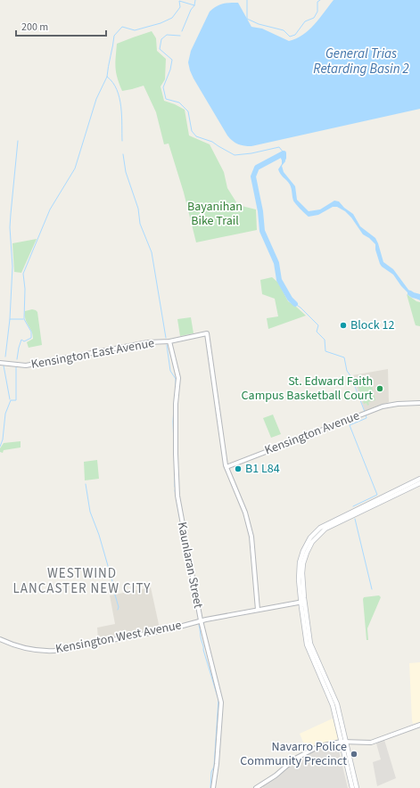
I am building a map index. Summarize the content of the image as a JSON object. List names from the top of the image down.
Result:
{
  "streets": {
    "street": [
      "Kensington East Avenue",
      "Kensington Avenue",
      "Kaunlaran Street",
      "Kensington West Avenue"
    ]
  },
  "crossings": [
    ["Kensington East Avenue", "Kensington Avenue"],
    ["Kensington East Avenue", "Kaunlaran Street"],
    ["Kaunlaran Street", "Kensington West Avenue"]
  ],
  "districts": ["WESTWIND LANCASTER NEW CITY"],
  "water": ["General Trias Retarding Basin 2"],
  "parks": ["Bayanihan Bike Trail"],
  "places": [
    "Block 12",
    "St. Edward Faith Campus Basketball Court",
    "B1 L84",
    "Navarro Police Community Precinct"
  ],
  "scale_bar": "200 m"
}
